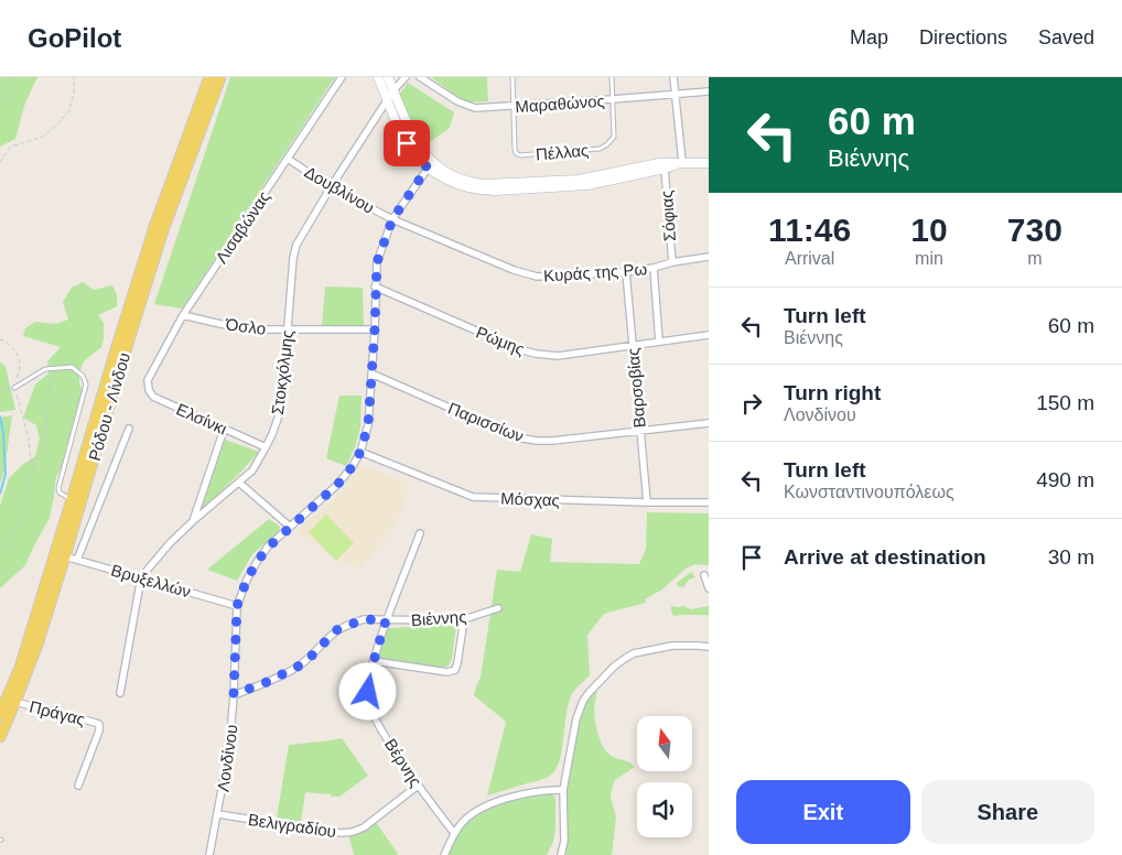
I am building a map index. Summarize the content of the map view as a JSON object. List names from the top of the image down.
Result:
{
  "streets": {
    "main road": ["Ρόδου - Λίνδου"],
    "street": [
      "Μαραθώνος",
      "Δουβλίνου",
      "Σόφιας",
      "Λισαβώνας",
      "Κυράς της Ρω",
      "Όσλο",
      "Ρώμης",
      "Στοκχόλμης",
      "Βαρσοβίας",
      "Ελσίνκι",
      "Παρισσίων",
      "Μόσχας",
      "Βρυξελλών",
      "Βιέννης",
      "Πράγας",
      "Λονδίνου",
      "Βέρνης",
      "Βελιγραδίου"
    ],
    "lane": ["Πέλλας"]
  },
  "crossings": [
    ["Μαραθώνος", "Πέλλας"],
    ["Δουβλίνου", "Λισαβώνας"],
    ["Δουβλίνου", "Κυράς της Ρω"],
    ["Δουβλίνου", "Στοκχόλμης"],
    ["Δουβλίνου", "Λονδίνου"],
    ["Σόφιας", "Κυράς της Ρω"],
    ["Λισαβώνας", "Όσλο"],
    ["Λισαβώνας", "Ελσίνκι"],
    ["Κυράς της Ρω", "Βαρσοβίας"],
    ["Κυράς της Ρω", "Λονδίνου"],
    ["Όσλο", "Στοκχόλμης"],
    ["Όσλο", "Λονδίνου"],
    ["Ρώμης", "Βαρσοβίας"],
    ["Ρώμης", "Λονδίνου"],
    ["Στοκχόλμης", "Ελσίνκι"],
    ["Στοκχόλμης", "Βρυξελλών"],
    ["Βαρσοβίας", "Παρισσίων"],
    ["Βαρσοβίας", "Μόσχας"],
    ["Ρόδου - Λίνδου", "Βρυξελλών"],
    ["Ρόδου - Λίνδου", "Πράγας"],
    ["Παρισσίων", "Λονδίνου"],
    ["Μόσχας", "Λονδίνου"],
    ["Βρυξελλών", "Λονδίνου"],
    ["Βιέννης", "Λονδίνου"],
    ["Βιέννης", "Βέρνης"],
    ["Λονδίνου", "Βελιγραδίου"],
    ["Βέρνης", "Βελιγραδίου"]
  ],
  "north": "top",
  "page": {
    "header": "GoPilot",
    "nav": ["Map", "Directions", "Saved"],
    "turn": ["60 m", "Βιέννης"],
    "eta": [
      "11:46",
      "Arrival",
      "10",
      "min",
      "730",
      "m"
    ],
    "list": [
      {
        "name": "Turn left",
        "note": "Βιέννης",
        "value": "60 m"
      },
      {
        "name": "Turn right",
        "note": "Λονδίνου",
        "value": "150 m"
      },
      {
        "name": "Turn left",
        "note": "Κωνσταντινουπόλεως",
        "value": "490 m"
      },
      {
        "name": "Arrive at destination",
        "value": "30 m"
      }
    ],
    "buttons": ["Exit", "Share"]
  }
}
